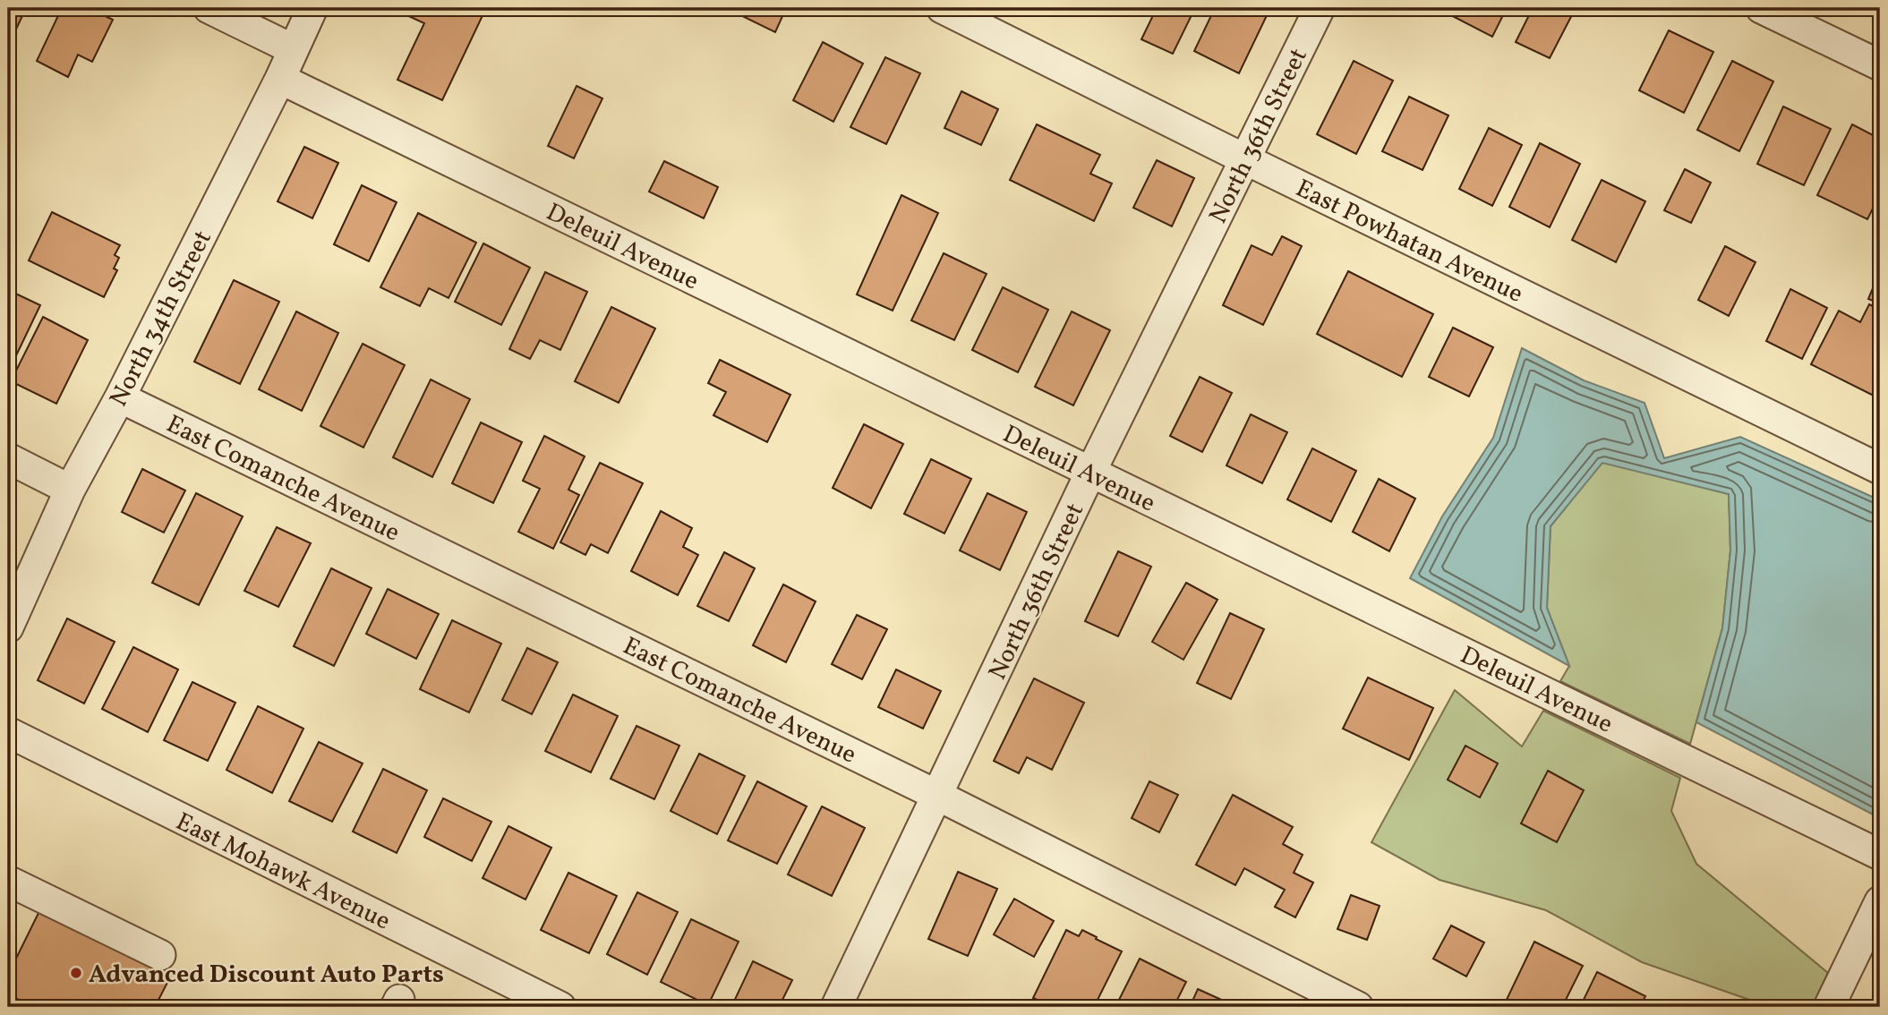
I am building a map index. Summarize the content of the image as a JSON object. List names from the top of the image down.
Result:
{
  "streets": {
    "street": [
      "North 36th Street",
      "East Powhatan Avenue",
      "Deleuil Avenue",
      "North 34th Street",
      "East Comanche Avenue",
      "East Mohawk Avenue"
    ]
  },
  "crossings": [
    ["North 36th Street", "East Powhatan Avenue"],
    ["North 36th Street", "Deleuil Avenue"],
    ["North 36th Street", "East Comanche Avenue"],
    ["Deleuil Avenue", "North 34th Street"],
    ["North 34th Street", "East Comanche Avenue"]
  ],
  "places": ["Advanced Discount Auto Parts"]
}
